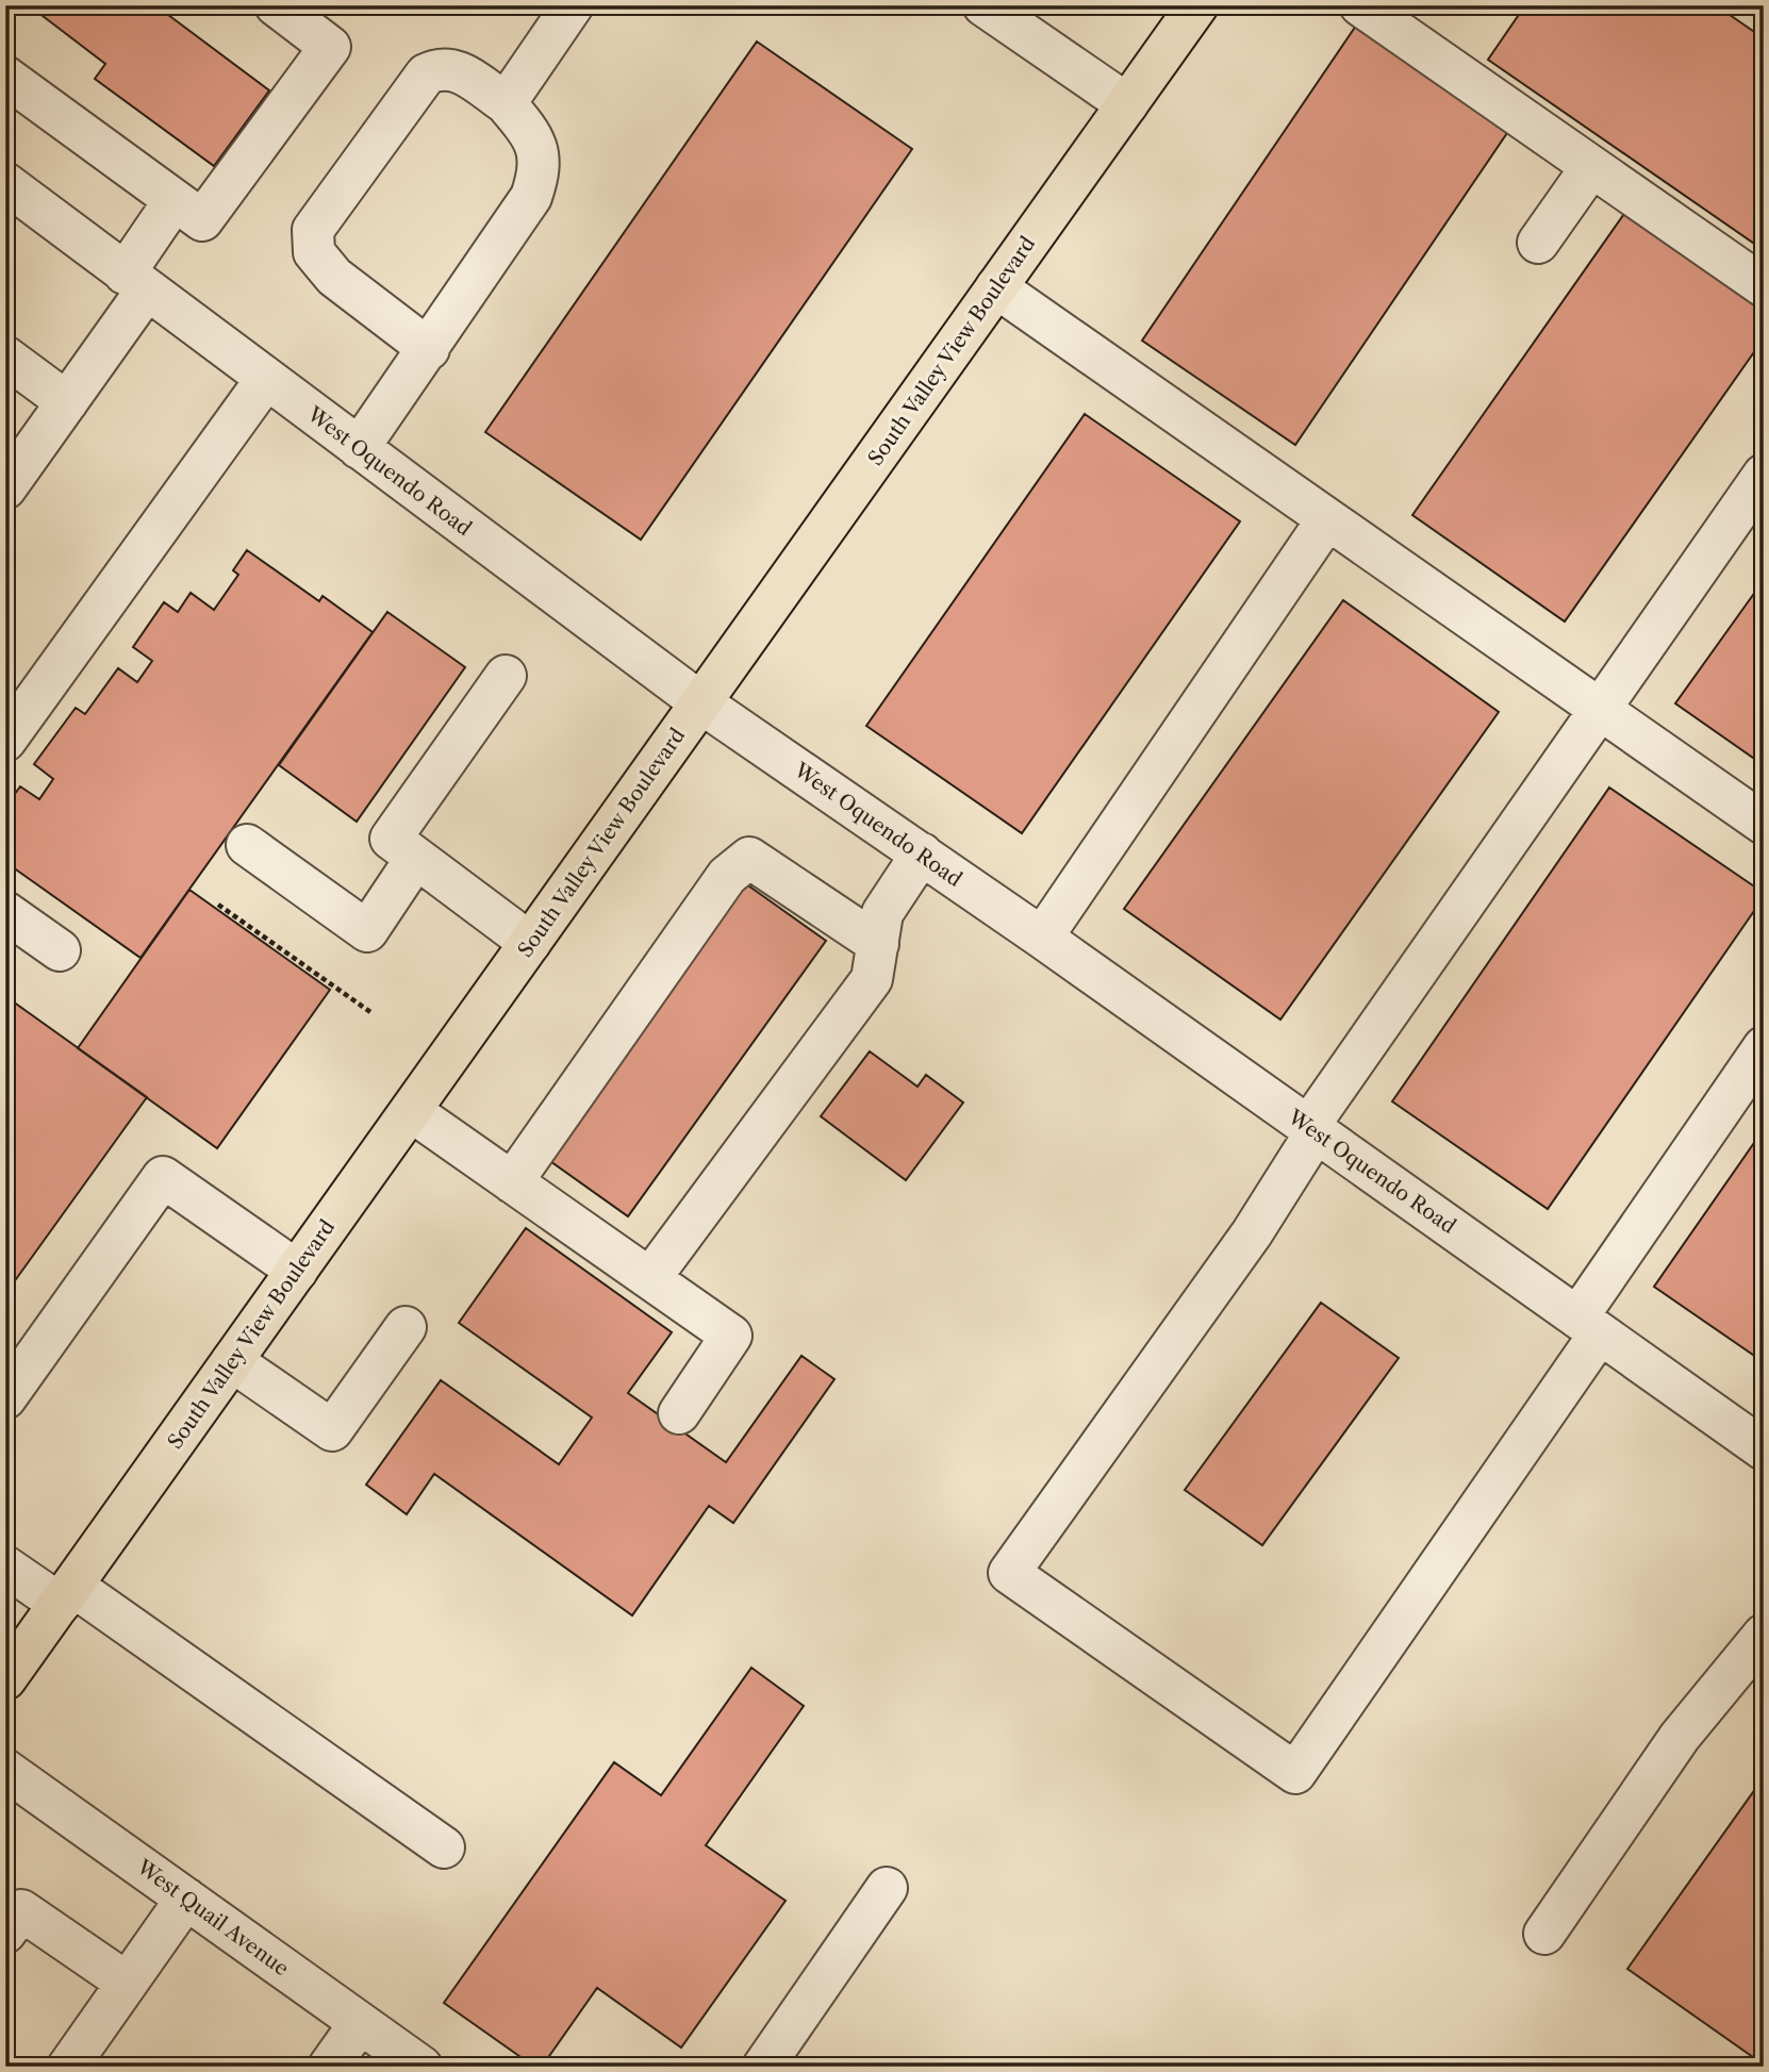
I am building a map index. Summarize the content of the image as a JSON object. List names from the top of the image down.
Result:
{
  "streets": {
    "main road": ["South Valley View Boulevard"],
    "street": ["West Oquendo Road", "West Quail Avenue"]
  },
  "crossings": [
    ["South Valley View Boulevard", "West Oquendo Road"]
  ]
}
